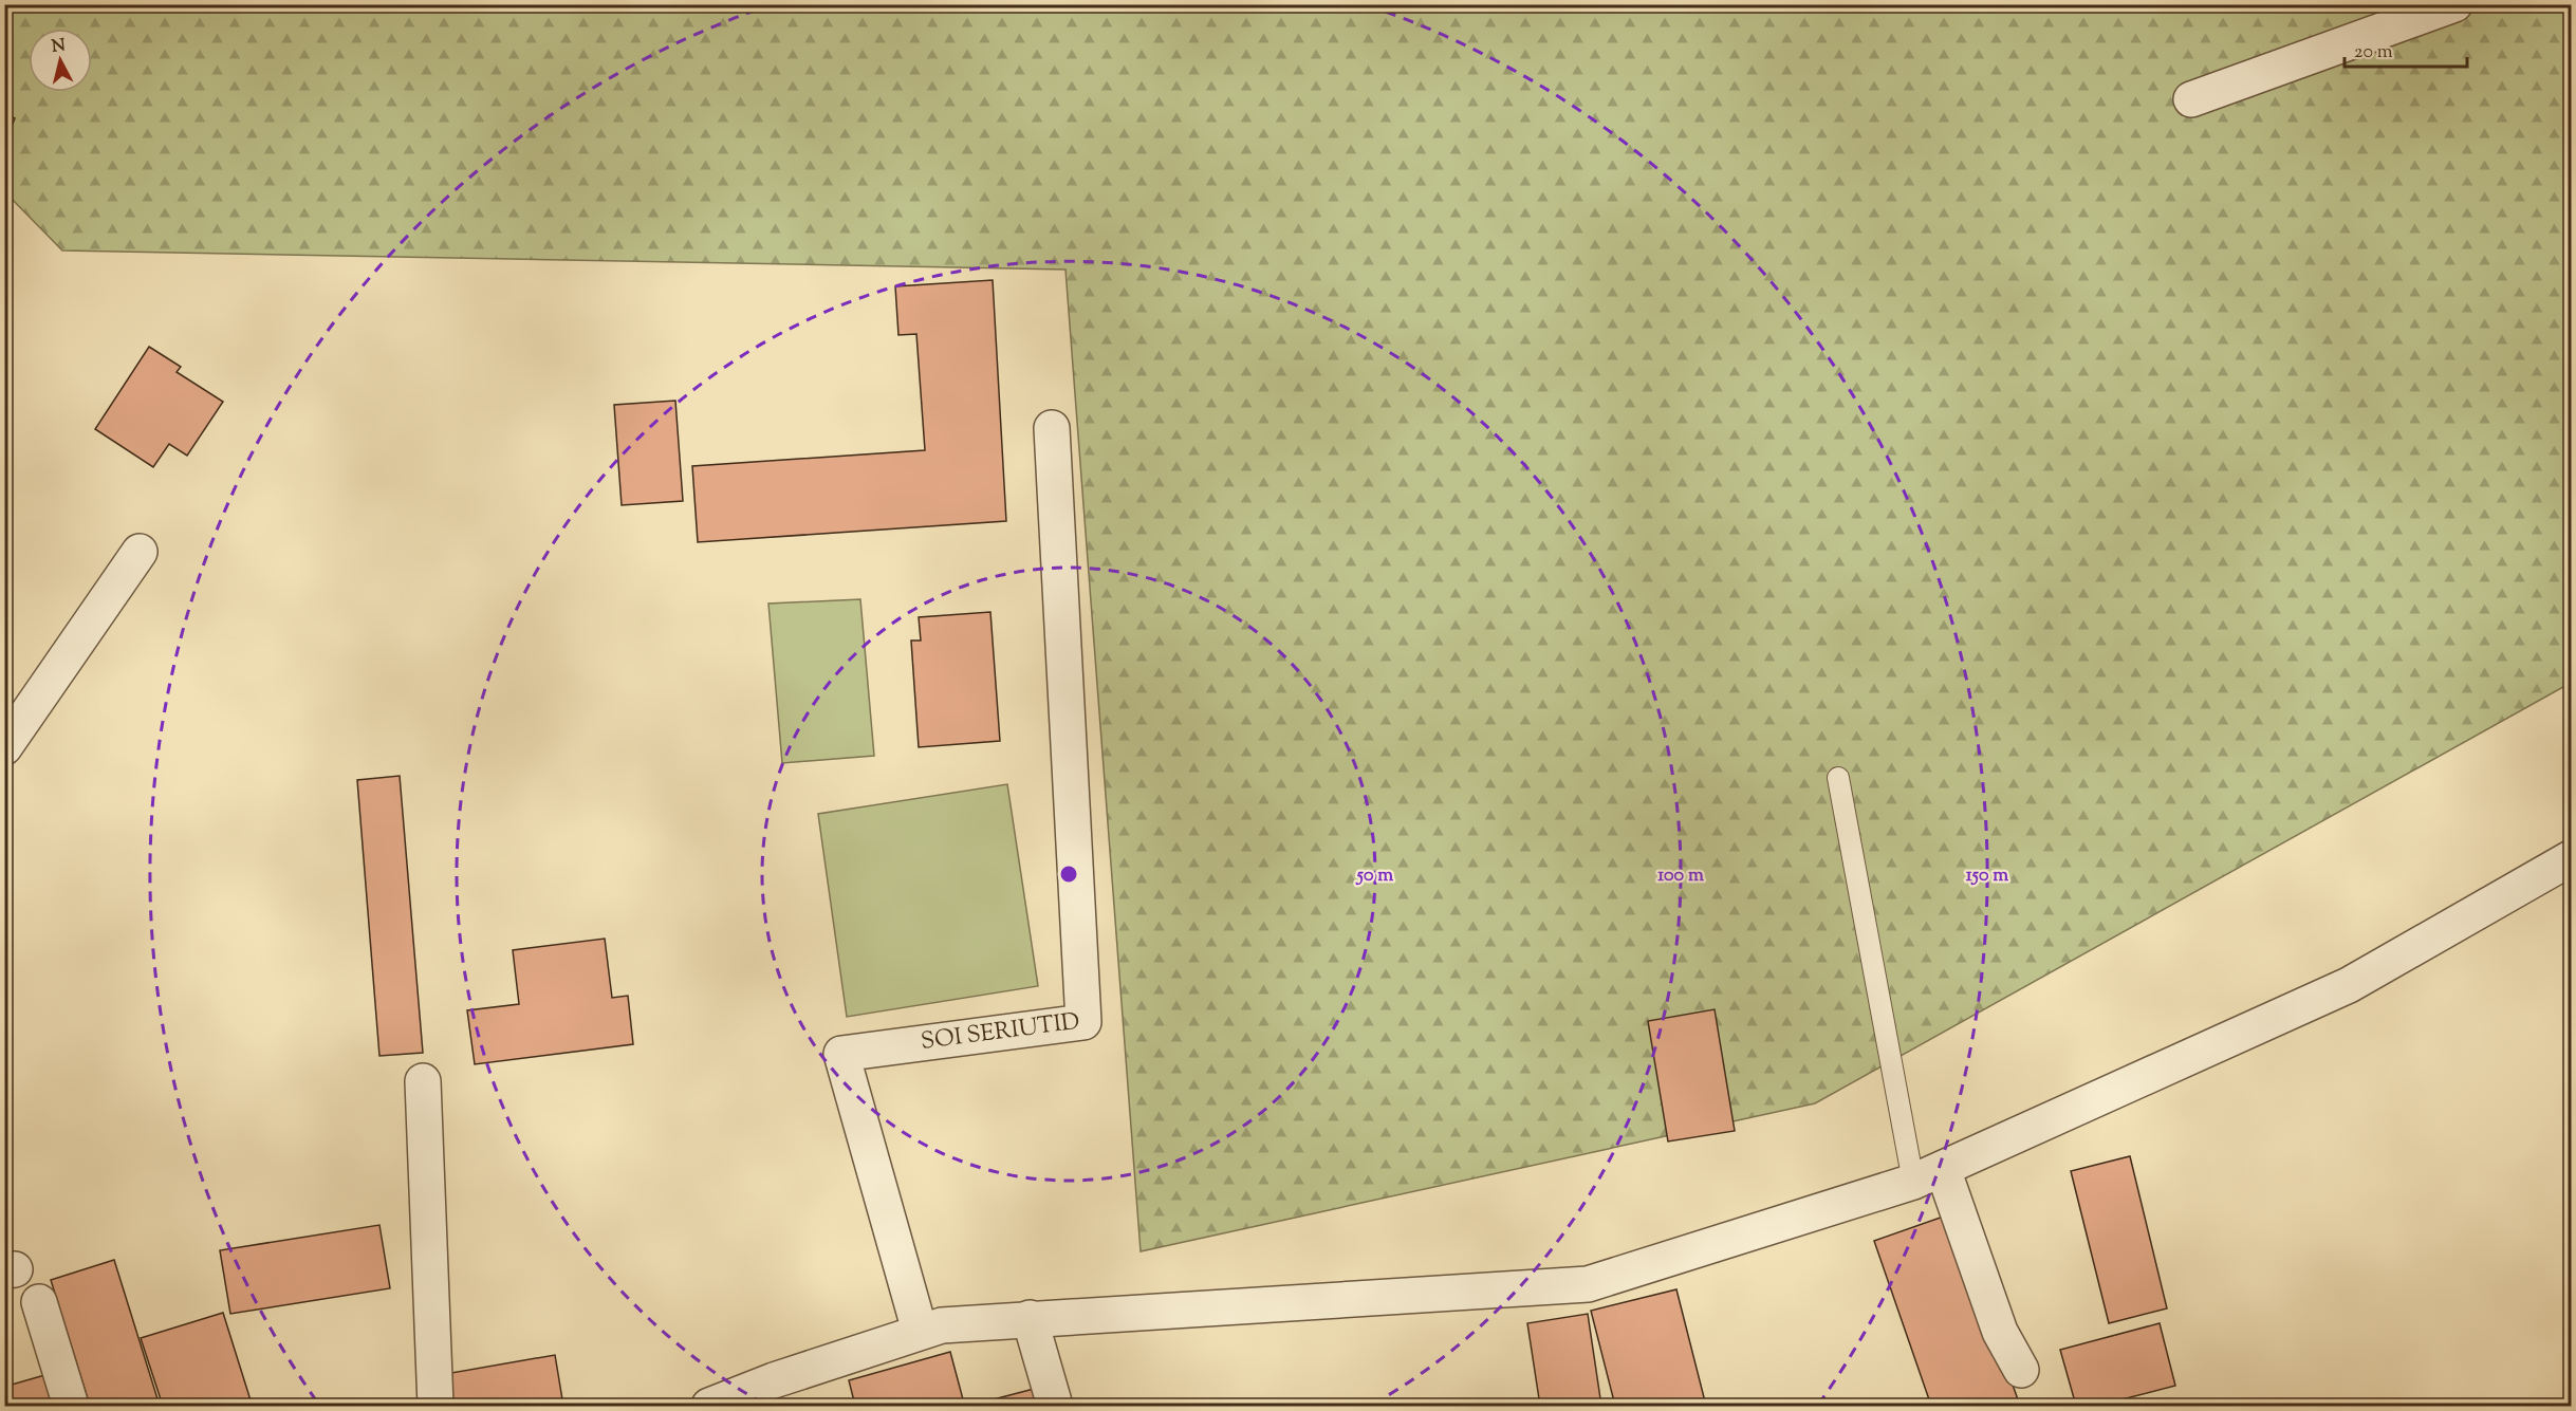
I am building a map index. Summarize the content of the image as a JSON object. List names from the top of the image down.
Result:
{
  "streets": {
    "street": ["SOI SERIUTID"]
  },
  "scale_bar": "20 m",
  "north": "top",
  "rings": ["50 m", "100 m", "150 m"]
}
